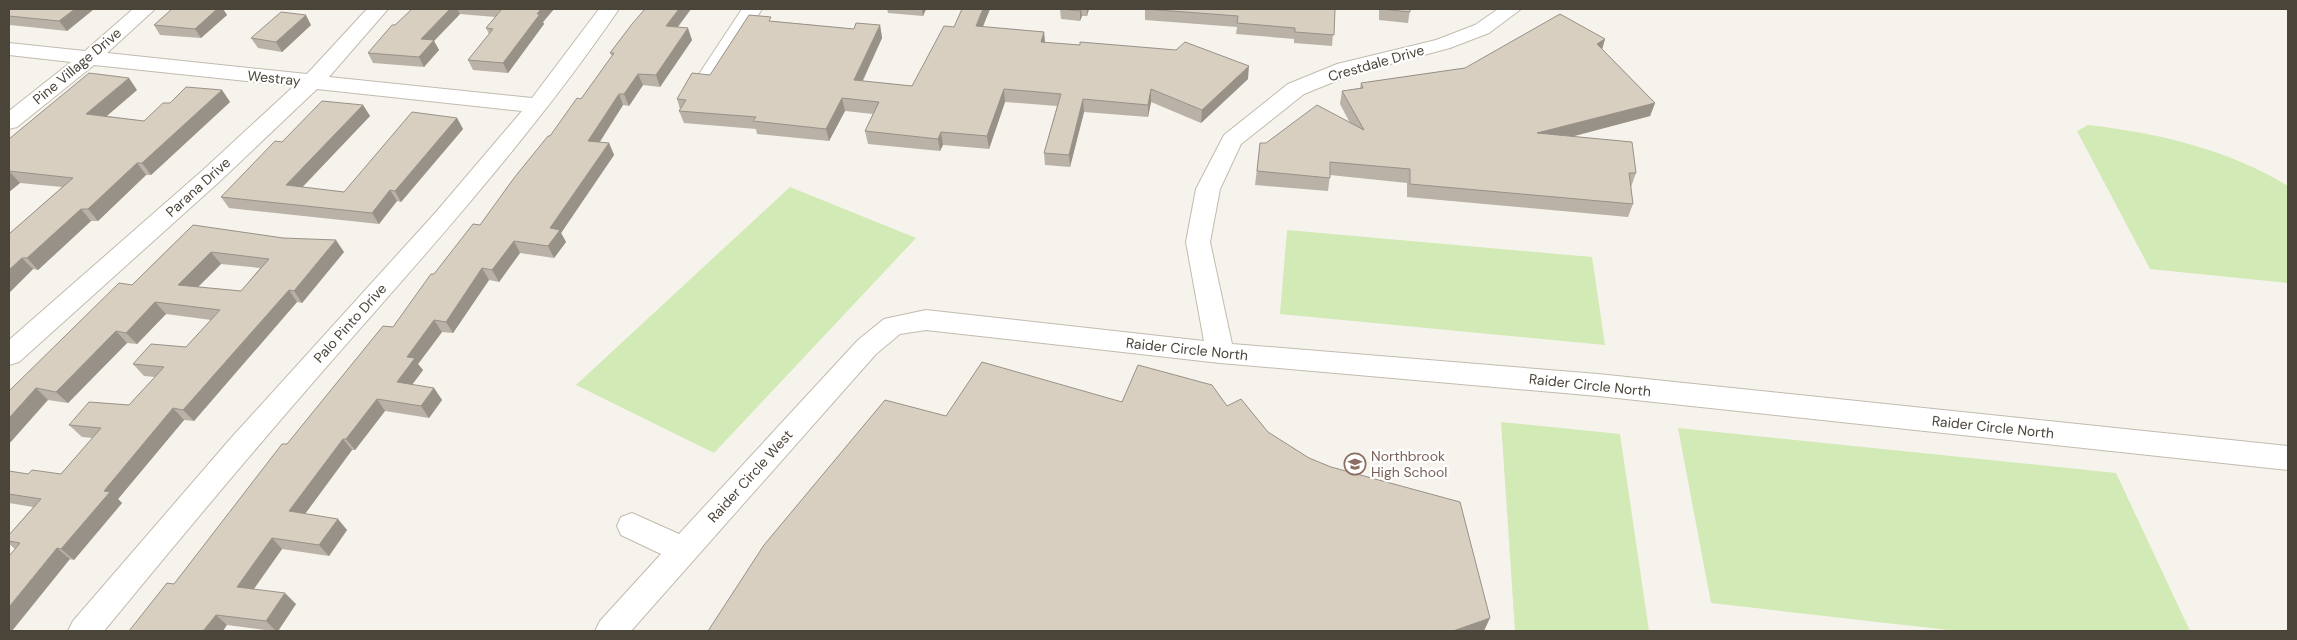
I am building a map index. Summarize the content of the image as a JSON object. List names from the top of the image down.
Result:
{
  "streets": {
    "street": [
      "Crestdale Drive",
      "Pine Village Drive",
      "Westray",
      "Parana Drive",
      "Palo Pinto Drive",
      "Raider Circle North",
      "Raider Circle West"
    ]
  },
  "crossings": [
    ["Crestdale Drive", "Raider Circle North"],
    ["Pine Village Drive", "Westray"],
    ["Westray", "Parana Drive"],
    ["Westray", "Palo Pinto Drive"],
    ["Raider Circle North", "Raider Circle West"]
  ],
  "places": {
    "school or university": ["Northbrook High School"]
  }
}
